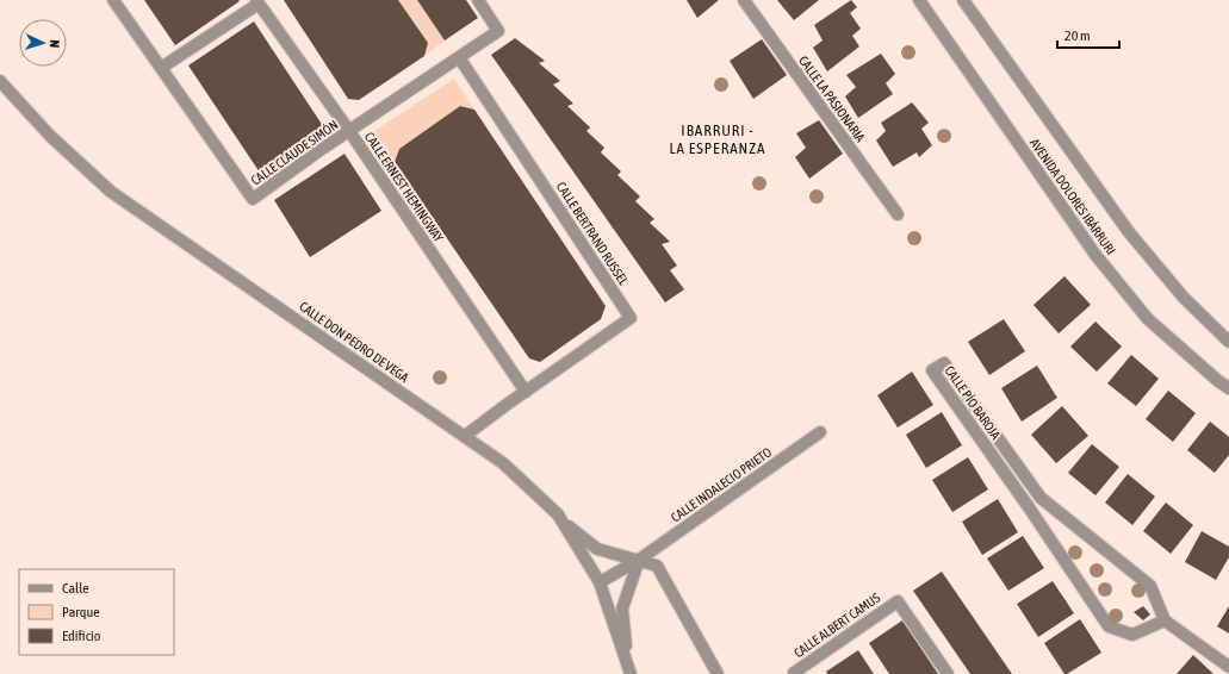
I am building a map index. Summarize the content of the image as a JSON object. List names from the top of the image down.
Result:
{
  "streets": {
    "street": [
      "CALLE LA PASIONARIA",
      "CALLE CLAUDE SIMÓN",
      "CALLE ERNEST HEMINGWAY",
      "AVENIDA DOLORES IBÁRRURI",
      "CALLE BERTRAND RUSSEL",
      "CALLE DON PEDRO DE VEGA",
      "CALLE PÍO BAROJA",
      "CALLE INDALECIO PRIETO",
      "CALLE ALBERT CAMUS"
    ]
  },
  "crossings": [
    ["CALLE CLAUDE SIMÓN", "CALLE ERNEST HEMINGWAY"],
    ["CALLE CLAUDE SIMÓN", "CALLE BERTRAND RUSSEL"],
    ["CALLE ERNEST HEMINGWAY", "CALLE BERTRAND RUSSEL"],
    ["CALLE DON PEDRO DE VEGA", "CALLE INDALECIO PRIETO"]
  ],
  "districts": ["IBARRURI - LA ESPERANZA"],
  "legend": ["Calle", "Parque", "Edificio"],
  "scale_bar": "20 m",
  "north": "right"
}
